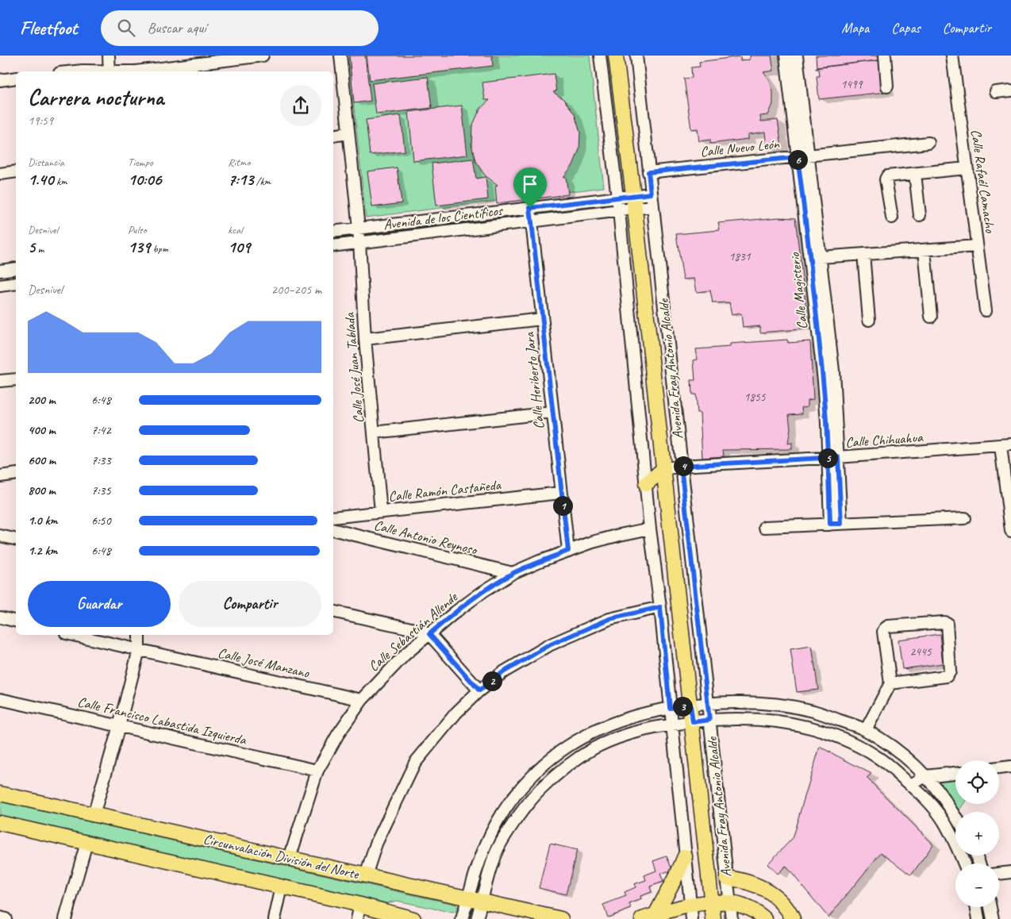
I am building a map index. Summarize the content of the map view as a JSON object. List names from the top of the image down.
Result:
{
  "streets": {
    "main road": ["Avenida Fray Antonio Alcalde", "Circunvalación División del Norte"],
    "street": [
      "Calle Nuevo León",
      "Calle Rafaél Camacho",
      "Avenida de los Científicos",
      "Calle Magisterio",
      "Calle José Juan Tablada",
      "Calle Heriberto Jara",
      "Calle Chihuahua",
      "Calle Ramón Castañeda",
      "Calle Antonio Reynoso",
      "Calle Sebastián Allende",
      "Calle José Manzano",
      "Calle Francisco Labastida Izquierda"
    ]
  },
  "crossings": [
    ["Calle Nuevo León", "Calle Magisterio"],
    ["Calle Nuevo León", "Avenida Fray Antonio Alcalde"],
    ["Avenida de los Científicos", "Calle José Juan Tablada"],
    ["Avenida de los Científicos", "Avenida Fray Antonio Alcalde"],
    ["Avenida de los Científicos", "Calle Heriberto Jara"],
    ["Calle Magisterio", "Calle Chihuahua"],
    ["Calle José Juan Tablada", "Calle Ramón Castañeda"],
    ["Avenida Fray Antonio Alcalde", "Calle Chihuahua"],
    ["Calle Heriberto Jara", "Calle Ramón Castañeda"],
    ["Calle Heriberto Jara", "Calle Sebastián Allende"],
    ["Calle Antonio Reynoso", "Calle Sebastián Allende"],
    ["Calle Sebastián Allende", "Calle José Manzano"],
    ["Calle Sebastián Allende", "Calle Francisco Labastida Izquierda"],
    ["Calle Sebastián Allende", "Circunvalación División del Norte"]
  ],
  "house_numbers": [
    "1499",
    "1831",
    "1855",
    "2445"
  ],
  "page": {
    "header": "Fleetfoot",
    "search": "Buscar aquí",
    "nav": ["Mapa", "Capas", "Compartir"],
    "heading": ["Carrera nocturna", "19:59"],
    "stats": [
      ["Distancia", "1.40 km"],
      ["Tiempo", "10:06"],
      ["Ritmo", "7:13 /km"],
      ["Desnivel", "5 m"],
      ["Pulso", "139 bpm"],
      ["kcal", "109"]
    ],
    "pins": [
      "6",
      "5",
      "4",
      "1",
      "2",
      "3"
    ],
    "chart": ["Desnivel", "200–205 m"],
    "list": [
      {
        "name": "200 m",
        "note": "6:48"
      },
      {
        "name": "400 m",
        "note": "7:42"
      },
      {
        "name": "600 m",
        "note": "7:33"
      },
      {
        "name": "800 m",
        "note": "7:35"
      },
      {
        "name": "1.0 km",
        "note": "6:50"
      },
      {
        "name": "1.2 km",
        "note": "6:48"
      }
    ],
    "buttons": ["Guardar", "Compartir"],
    "map_buttons": ["+", "−"]
  }
}
